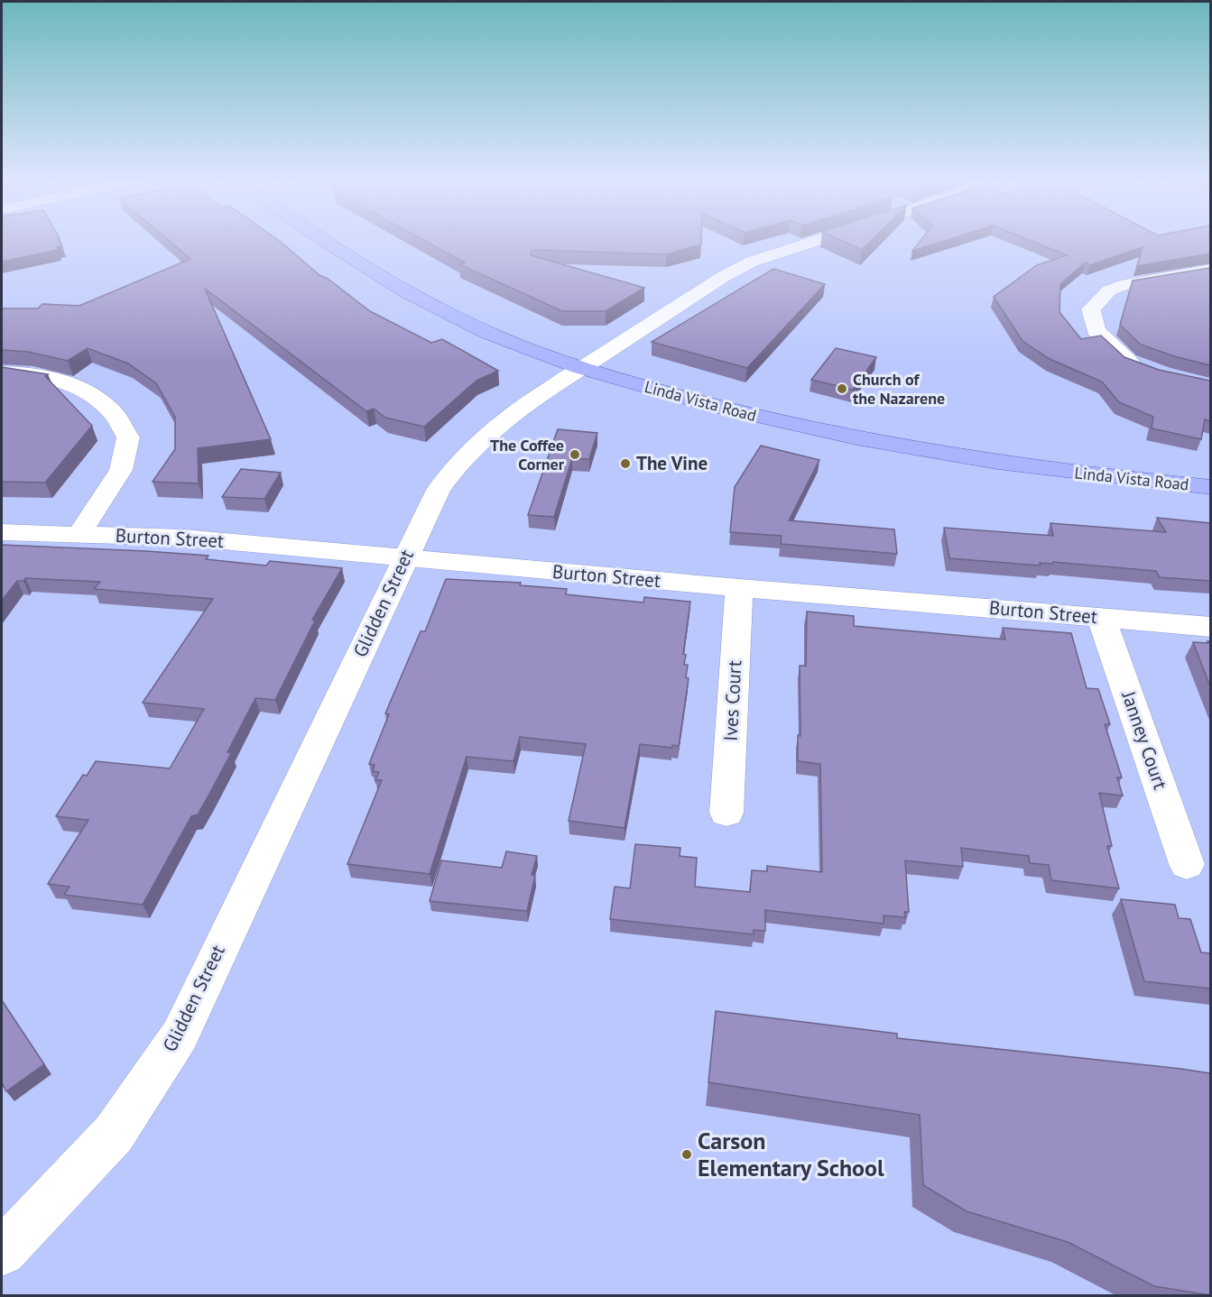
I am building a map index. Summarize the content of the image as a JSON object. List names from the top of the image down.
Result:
{
  "streets": {
    "main road": ["Linda Vista Road"],
    "street": [
      "Burton Street",
      "Glidden Street",
      "Ives Court",
      "Janney Court"
    ]
  },
  "crossings": [
    ["Linda Vista Road", "Glidden Street"],
    ["Burton Street", "Glidden Street"],
    ["Burton Street", "Ives Court"],
    ["Burton Street", "Janney Court"]
  ],
  "places": [
    "Church of the Nazarene",
    "The Coffee Corner",
    "The Vine",
    "Carson Elementary School"
  ]
}
